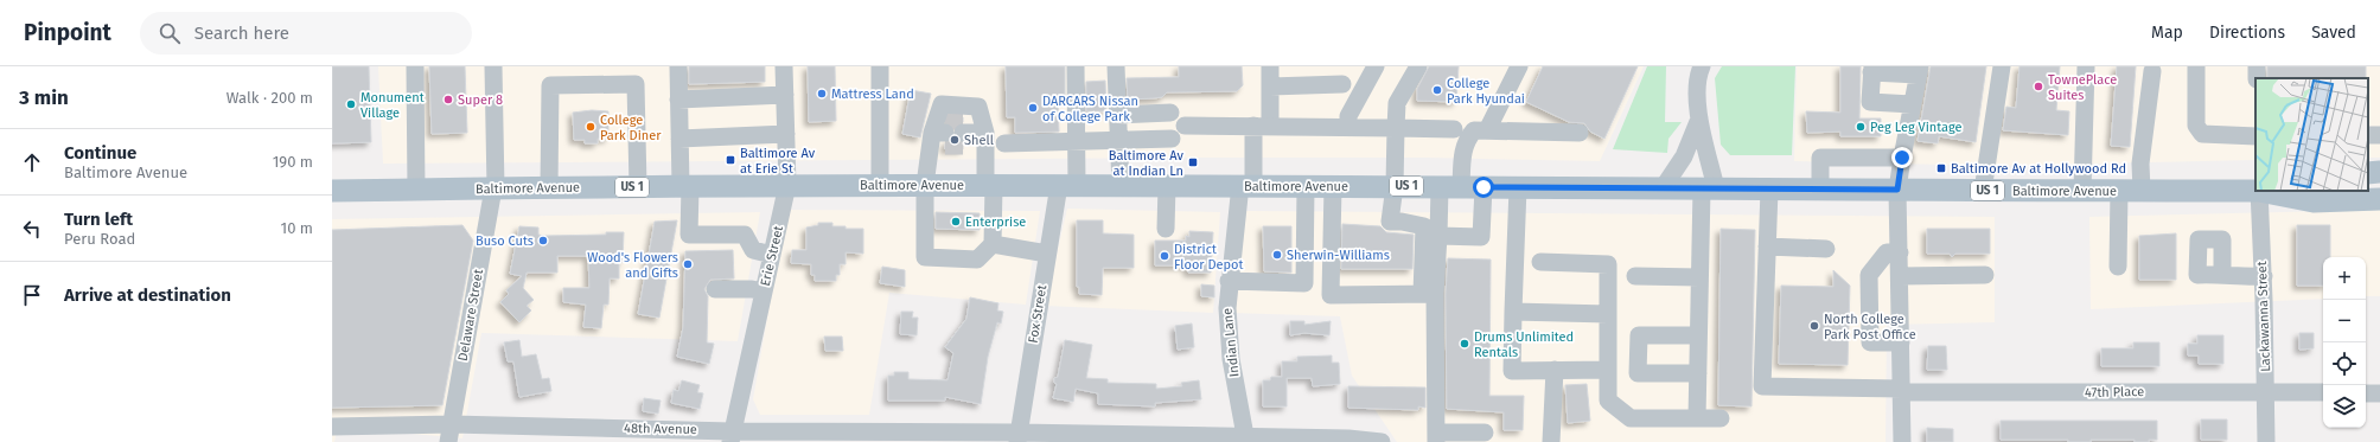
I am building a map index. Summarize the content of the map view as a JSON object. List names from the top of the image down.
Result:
{
  "streets": {
    "main road": ["Baltimore Avenue", "US 1"],
    "street": [
      "Erie Street",
      "Fox Street",
      "Delaware Street",
      "Lackawanna Street",
      "Indian Lane",
      "47th Place",
      "48th Avenue"
    ]
  },
  "crossings": [
    ["Baltimore Avenue", "Erie Street"],
    ["Baltimore Avenue", "Fox Street"],
    ["Baltimore Avenue", "Delaware Street"],
    ["Baltimore Avenue", "Indian Lane"],
    ["Erie Street", "48th Avenue"],
    ["Fox Street", "48th Avenue"],
    ["Delaware Street", "48th Avenue"],
    ["Lackawanna Street", "47th Place"],
    ["Indian Lane", "48th Avenue"]
  ],
  "places": {
    "other": [
      "TownePlace Suites",
      "College Park Hyundai",
      "Mattress Land",
      "Super 8",
      "Monument Village",
      "DARCARS Nissan of College Park",
      "College Park Diner",
      "Peg Leg Vintage",
      "Shell",
      "Enterprise",
      "Buso Cuts",
      "Sherwin-Williams",
      "District Floor Depot",
      "Wood's Flowers and Gifts",
      "North College Park Post Office",
      "Drums Unlimited Rentals"
    ],
    "transit": ["Baltimore Av at Erie St", "Baltimore Av at Indian Ln", "Baltimore Av at Hollywood Rd"]
  },
  "page": {
    "header": "Pinpoint",
    "search": "Search here",
    "nav": ["Map", "Directions", "Saved"],
    "heading": ["3 min", "Walk · 200 m"],
    "list": [
      ["Continue", "Baltimore Avenue", "190 m"],
      ["Turn left", "Peru Road", "10 m"],
      "Arrive at destination"
    ],
    "map_buttons": ["+", "−"]
  }
}
